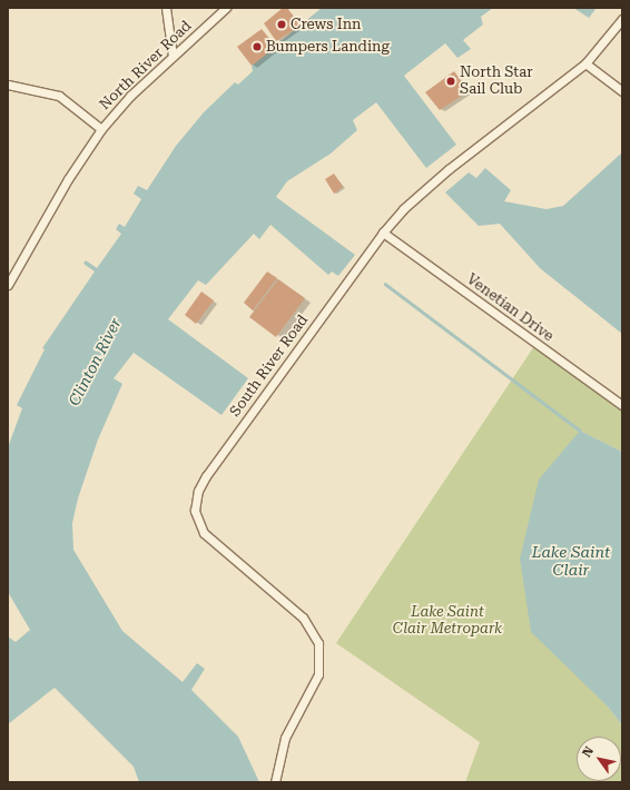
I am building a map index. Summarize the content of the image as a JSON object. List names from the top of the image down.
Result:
{
  "streets": {
    "street": ["North River Road", "Venetian Drive", "South River Road"]
  },
  "crossings": [
    ["Venetian Drive", "South River Road"]
  ],
  "water": ["Clinton River", "Lake Saint Clair"],
  "parks": ["Lake Saint Clair Metropark"],
  "places": ["Crews Inn", "Bumpers Landing", "North Star Sail Club"],
  "north": "top left"
}
